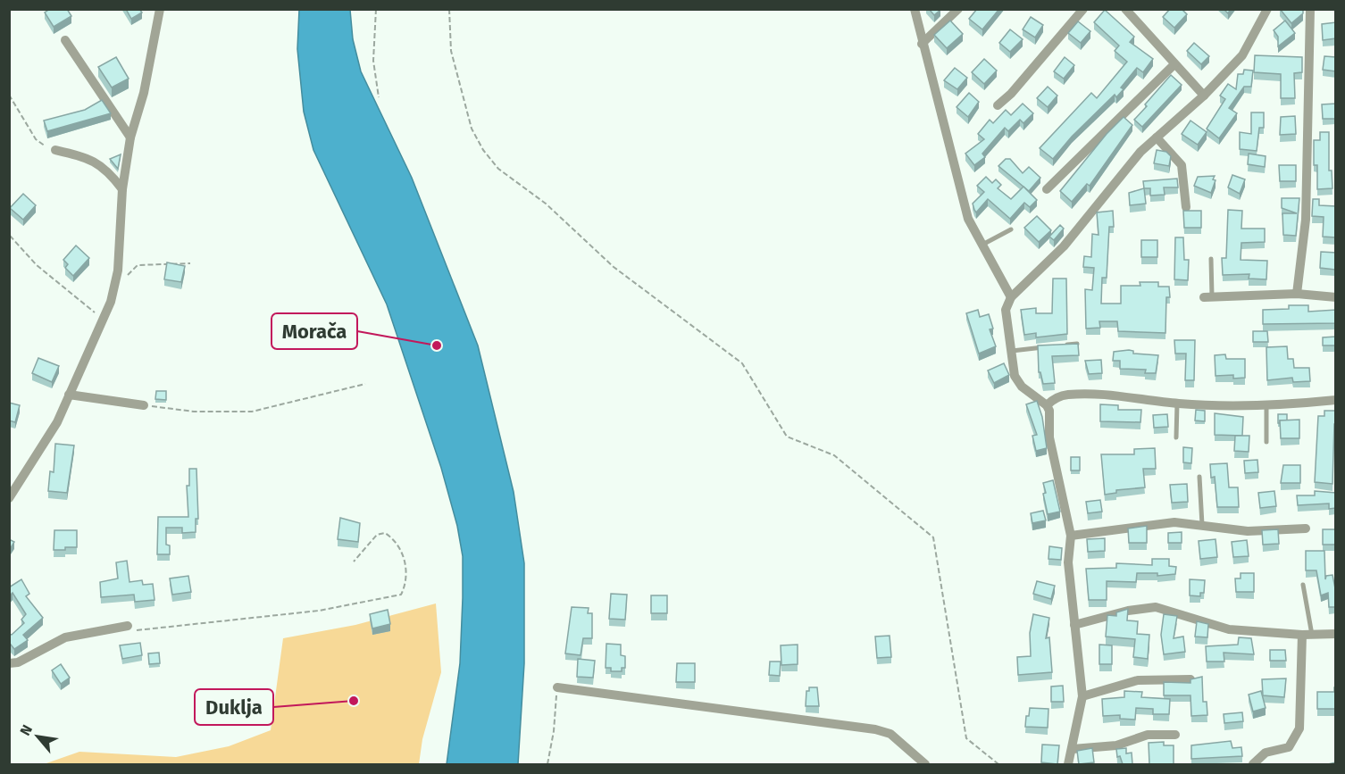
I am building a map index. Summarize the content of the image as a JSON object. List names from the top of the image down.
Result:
{
  "places": ["Morača", "Duklja"],
  "north": "top left"
}
